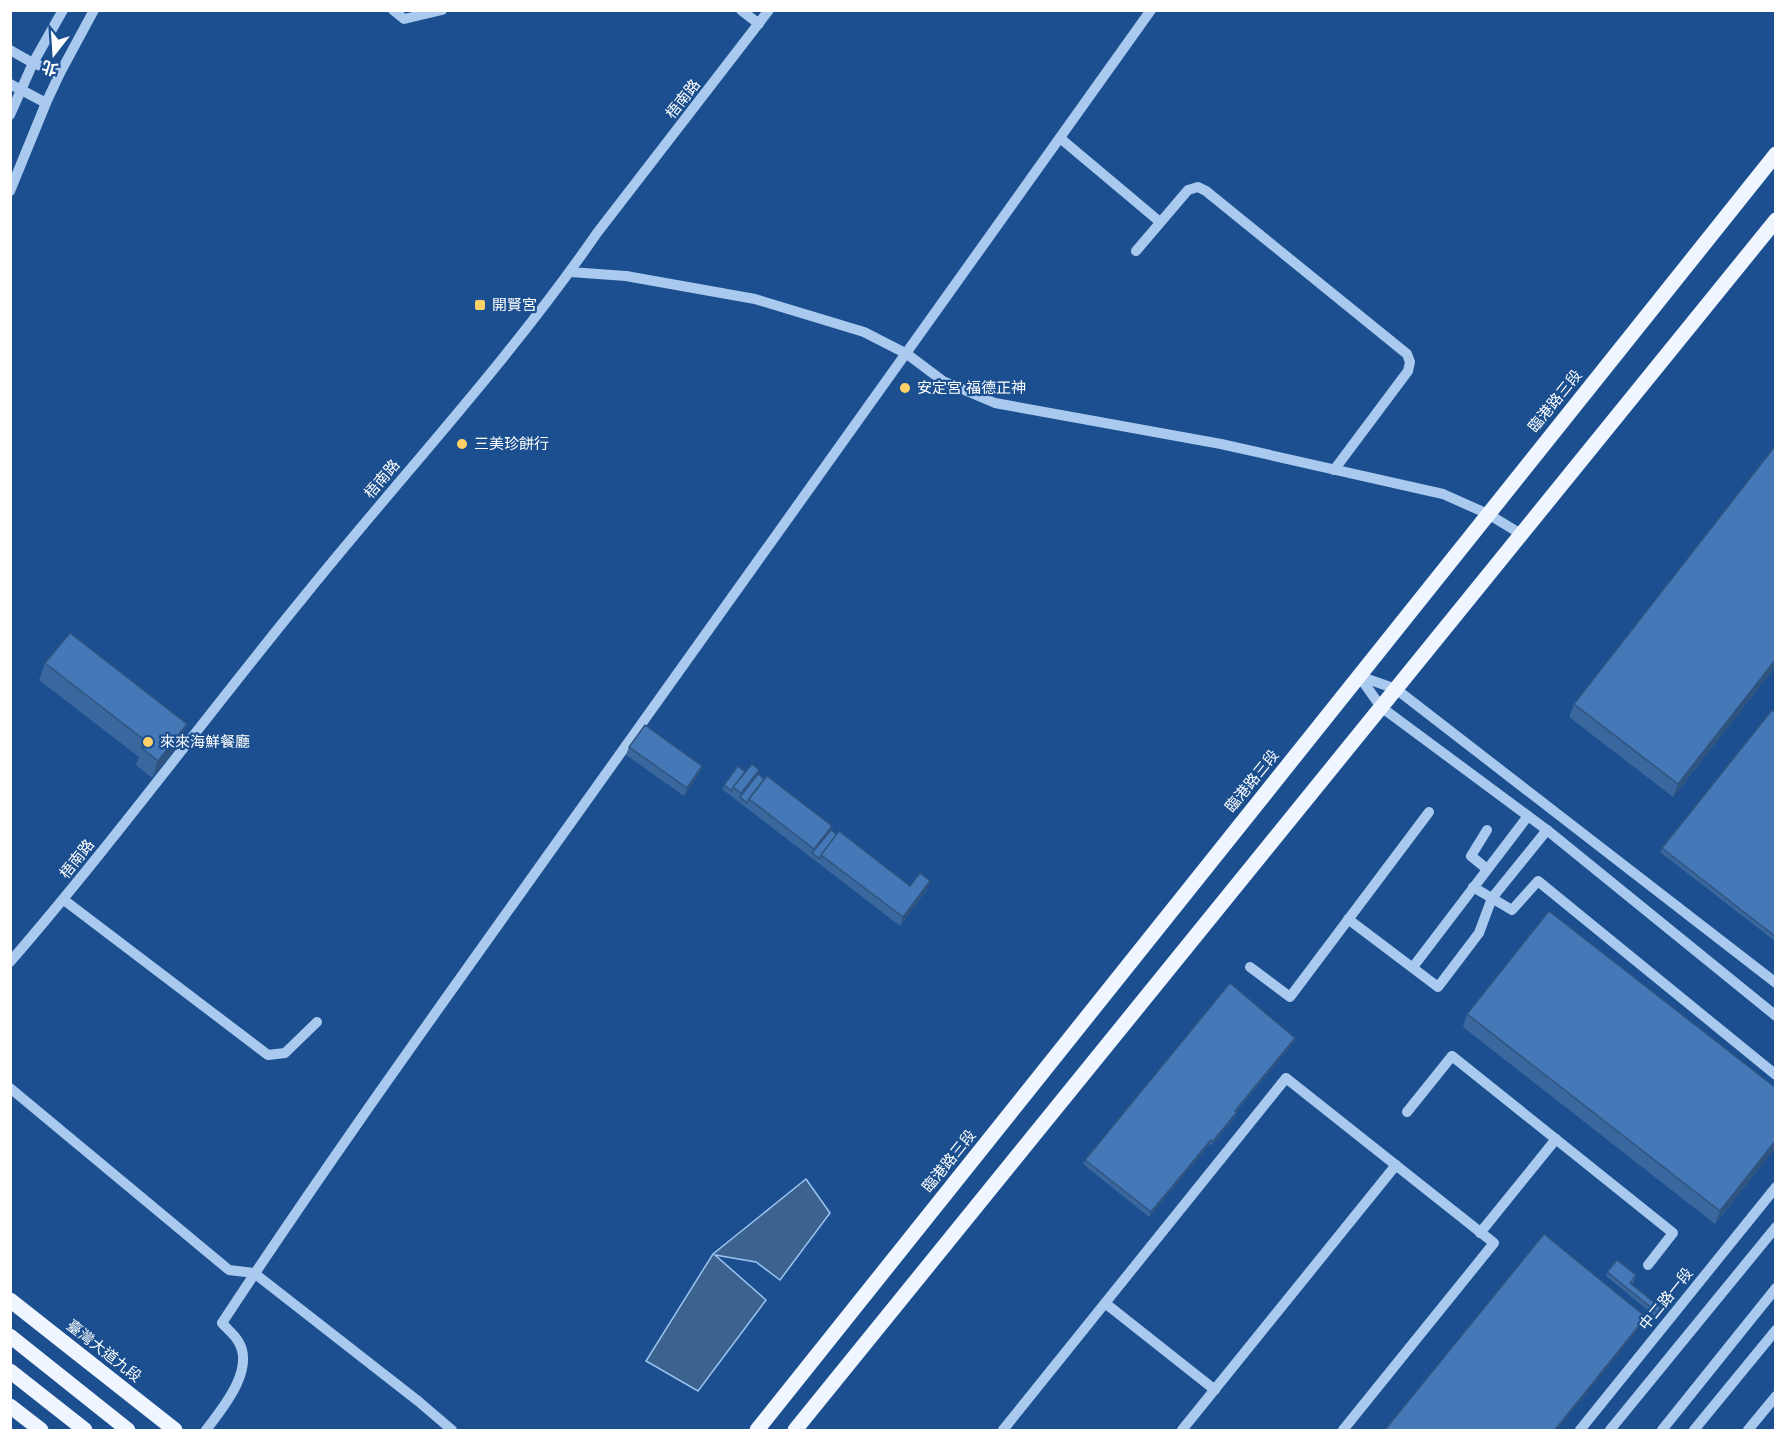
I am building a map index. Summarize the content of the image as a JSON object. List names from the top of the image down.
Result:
{
  "streets": {
    "main road": ["臨港路三段", "臺灣大道九段"],
    "street": ["梧南路", "中二路一段"]
  },
  "places": {
    "transit": ["開賢宮"],
    "other": ["安定宮 福德正神", "三美珍餅行", "來來海鮮餐廳"]
  },
  "north": "bottom"
}
